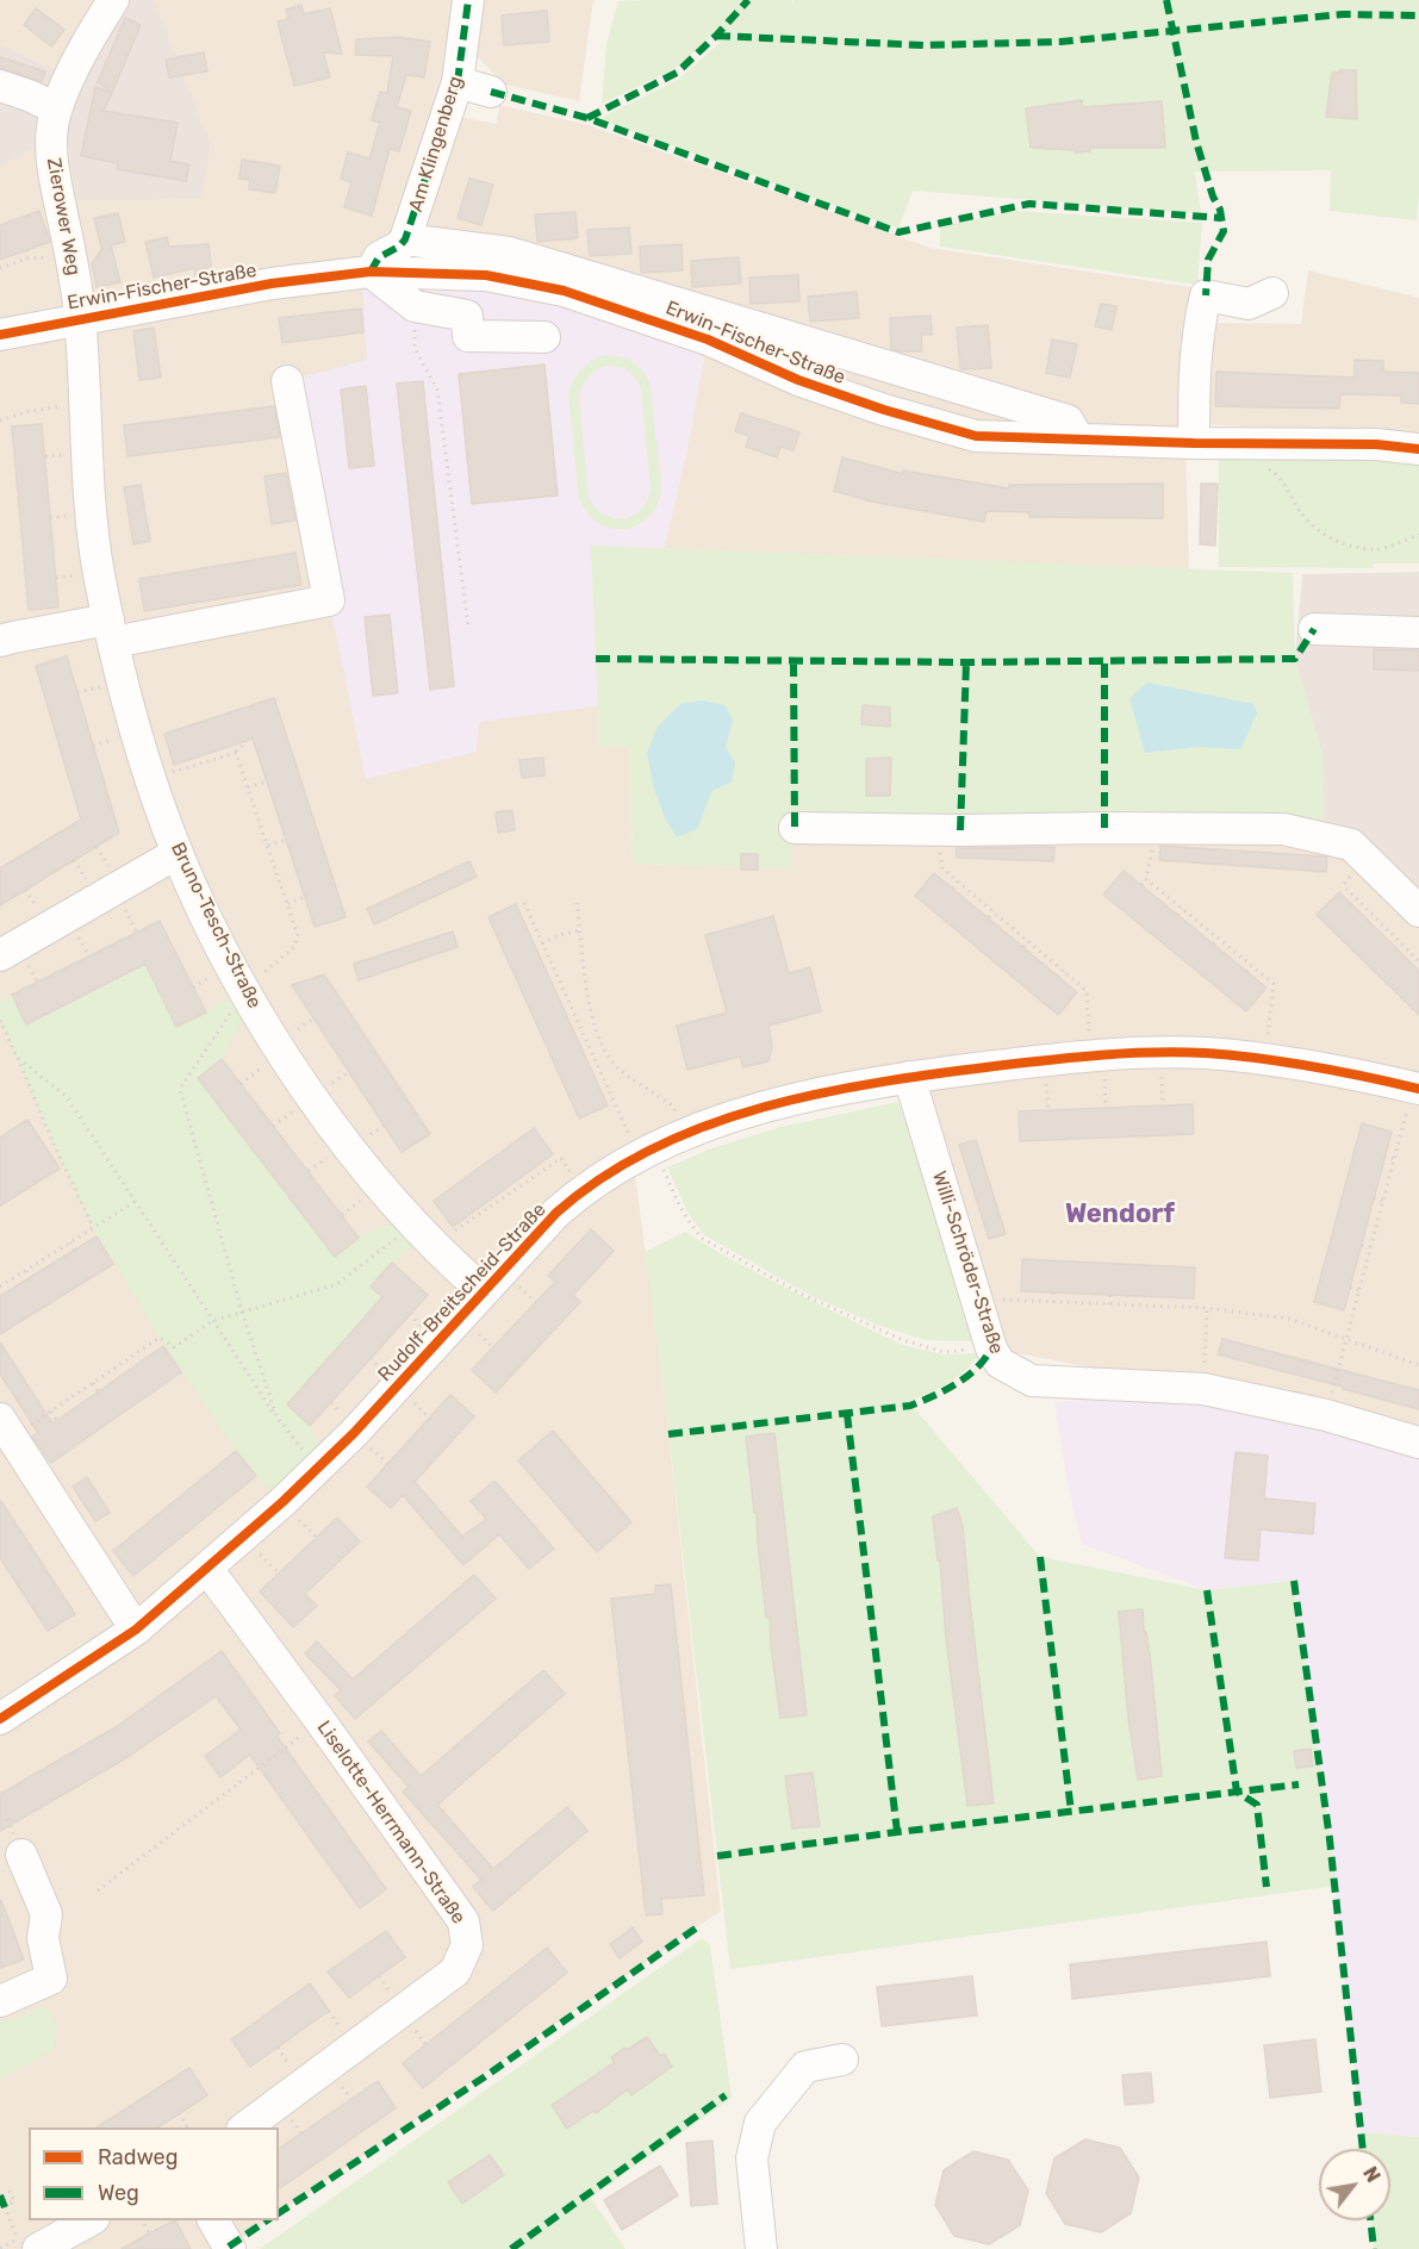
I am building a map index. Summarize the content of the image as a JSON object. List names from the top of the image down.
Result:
{
  "streets": {
    "street": [
      "Am Klingenberg",
      "Zierower Weg",
      "Erwin-Fischer-Straße",
      "Bruno-Tesch-Straße",
      "Willi-Schröder-Straße",
      "Rudolf-Breitscheid-Straße",
      "Liselotte-Herrmann-Straße"
    ]
  },
  "crossings": [
    ["Zierower Weg", "Erwin-Fischer-Straße"],
    ["Zierower Weg", "Bruno-Tesch-Straße"],
    ["Erwin-Fischer-Straße", "Bruno-Tesch-Straße"],
    ["Bruno-Tesch-Straße", "Rudolf-Breitscheid-Straße"],
    ["Willi-Schröder-Straße", "Rudolf-Breitscheid-Straße"],
    ["Rudolf-Breitscheid-Straße", "Liselotte-Herrmann-Straße"]
  ],
  "districts": ["Wendorf"],
  "legend": ["Radweg", "Weg"],
  "north": "top right"
}
